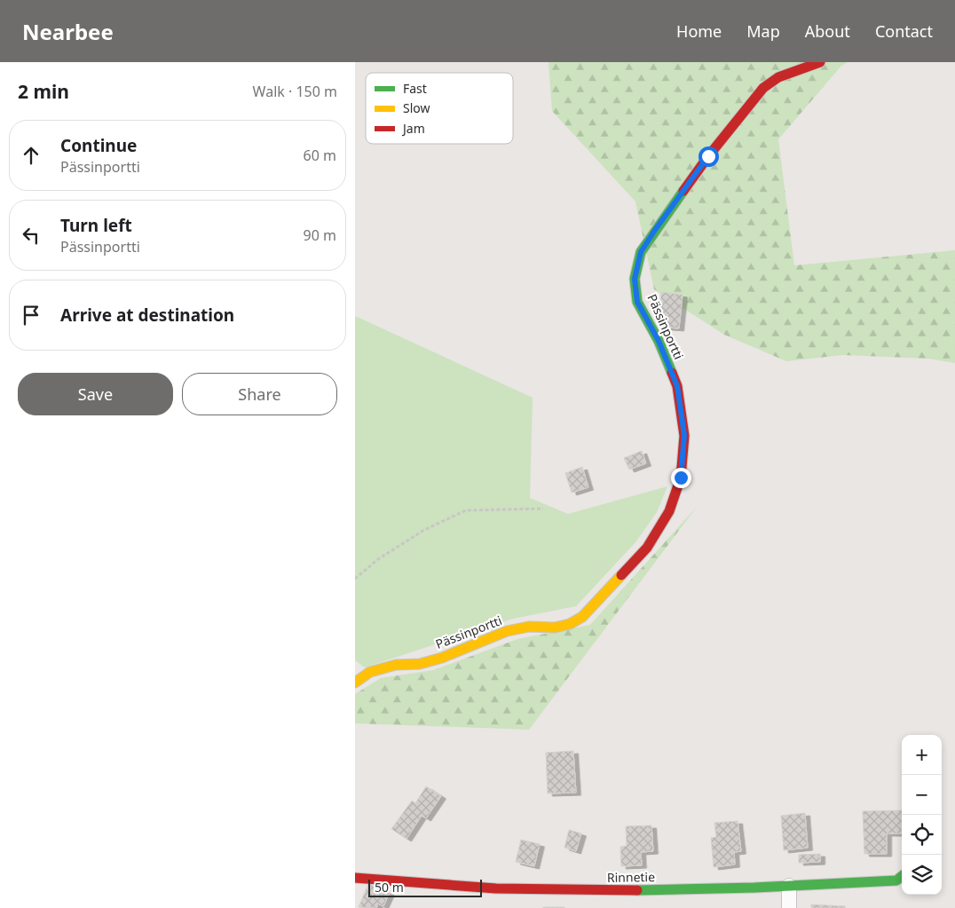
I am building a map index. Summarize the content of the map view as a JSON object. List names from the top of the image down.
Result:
{
  "streets": {
    "street": ["Pässinportti", "Rinnetie"]
  },
  "legend": ["Fast", "Slow", "Jam"],
  "scale_bar": "50 m",
  "page": {
    "header": "Nearbee",
    "nav": [
      "Home",
      "Map",
      "About",
      "Contact"
    ],
    "heading": ["2 min", "Walk · 150 m"],
    "list": [
      ["Continue", "Pässinportti", "60 m"],
      ["Turn left", "Pässinportti", "90 m"],
      "Arrive at destination"
    ],
    "buttons": ["Save", "Share"],
    "map_buttons": ["+", "−"],
    "scale": "50 m"
  }
}
